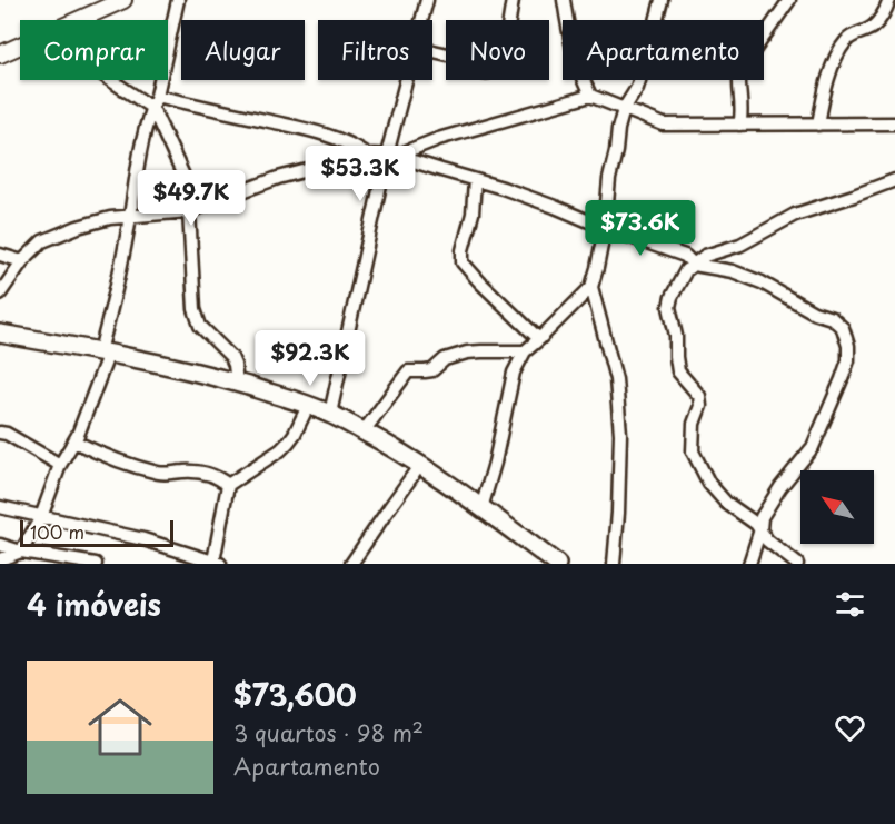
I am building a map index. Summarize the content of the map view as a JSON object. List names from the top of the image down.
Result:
{
  "scale_bar": "100 m",
  "north": "top left",
  "page": {
    "chip": [
      "Comprar",
      "Alugar",
      "Filtros",
      "Novo",
      "Apartamento"
    ],
    "price": [
      "$53.3K",
      "$49.7K",
      "$73.6K",
      "$92.3K"
    ],
    "scale": "100 m",
    "heading": "4 imóveis",
    "list": [
      {
        "name": "$73,600",
        "note": "3 quartos · 98 m² · Apartamento"
      }
    ]
  }
}
